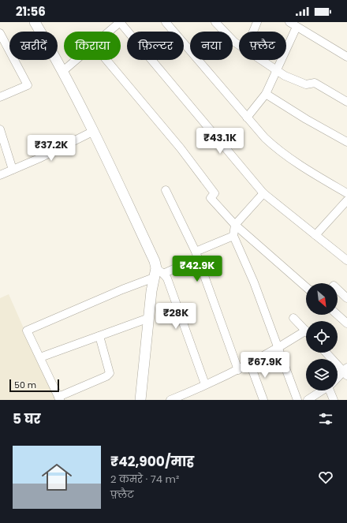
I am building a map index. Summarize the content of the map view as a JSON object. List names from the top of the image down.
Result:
{
  "scale_bar": "50 m",
  "north": "bottom right",
  "page": {
    "status": "21:56",
    "chip": [
      "खरीदें",
      "किराया",
      "फ़िल्टर",
      "नया",
      "फ़्लैट"
    ],
    "price": [
      "₹43.1K",
      "₹37.2K",
      "₹42.9K",
      "₹28K",
      "₹67.9K"
    ],
    "scale": "50 m",
    "heading": "5 घर",
    "list": [
      {
        "name": "₹42,900/माह",
        "note": "2 कमरे · 74 m² · फ़्लैट"
      }
    ]
  }
}
